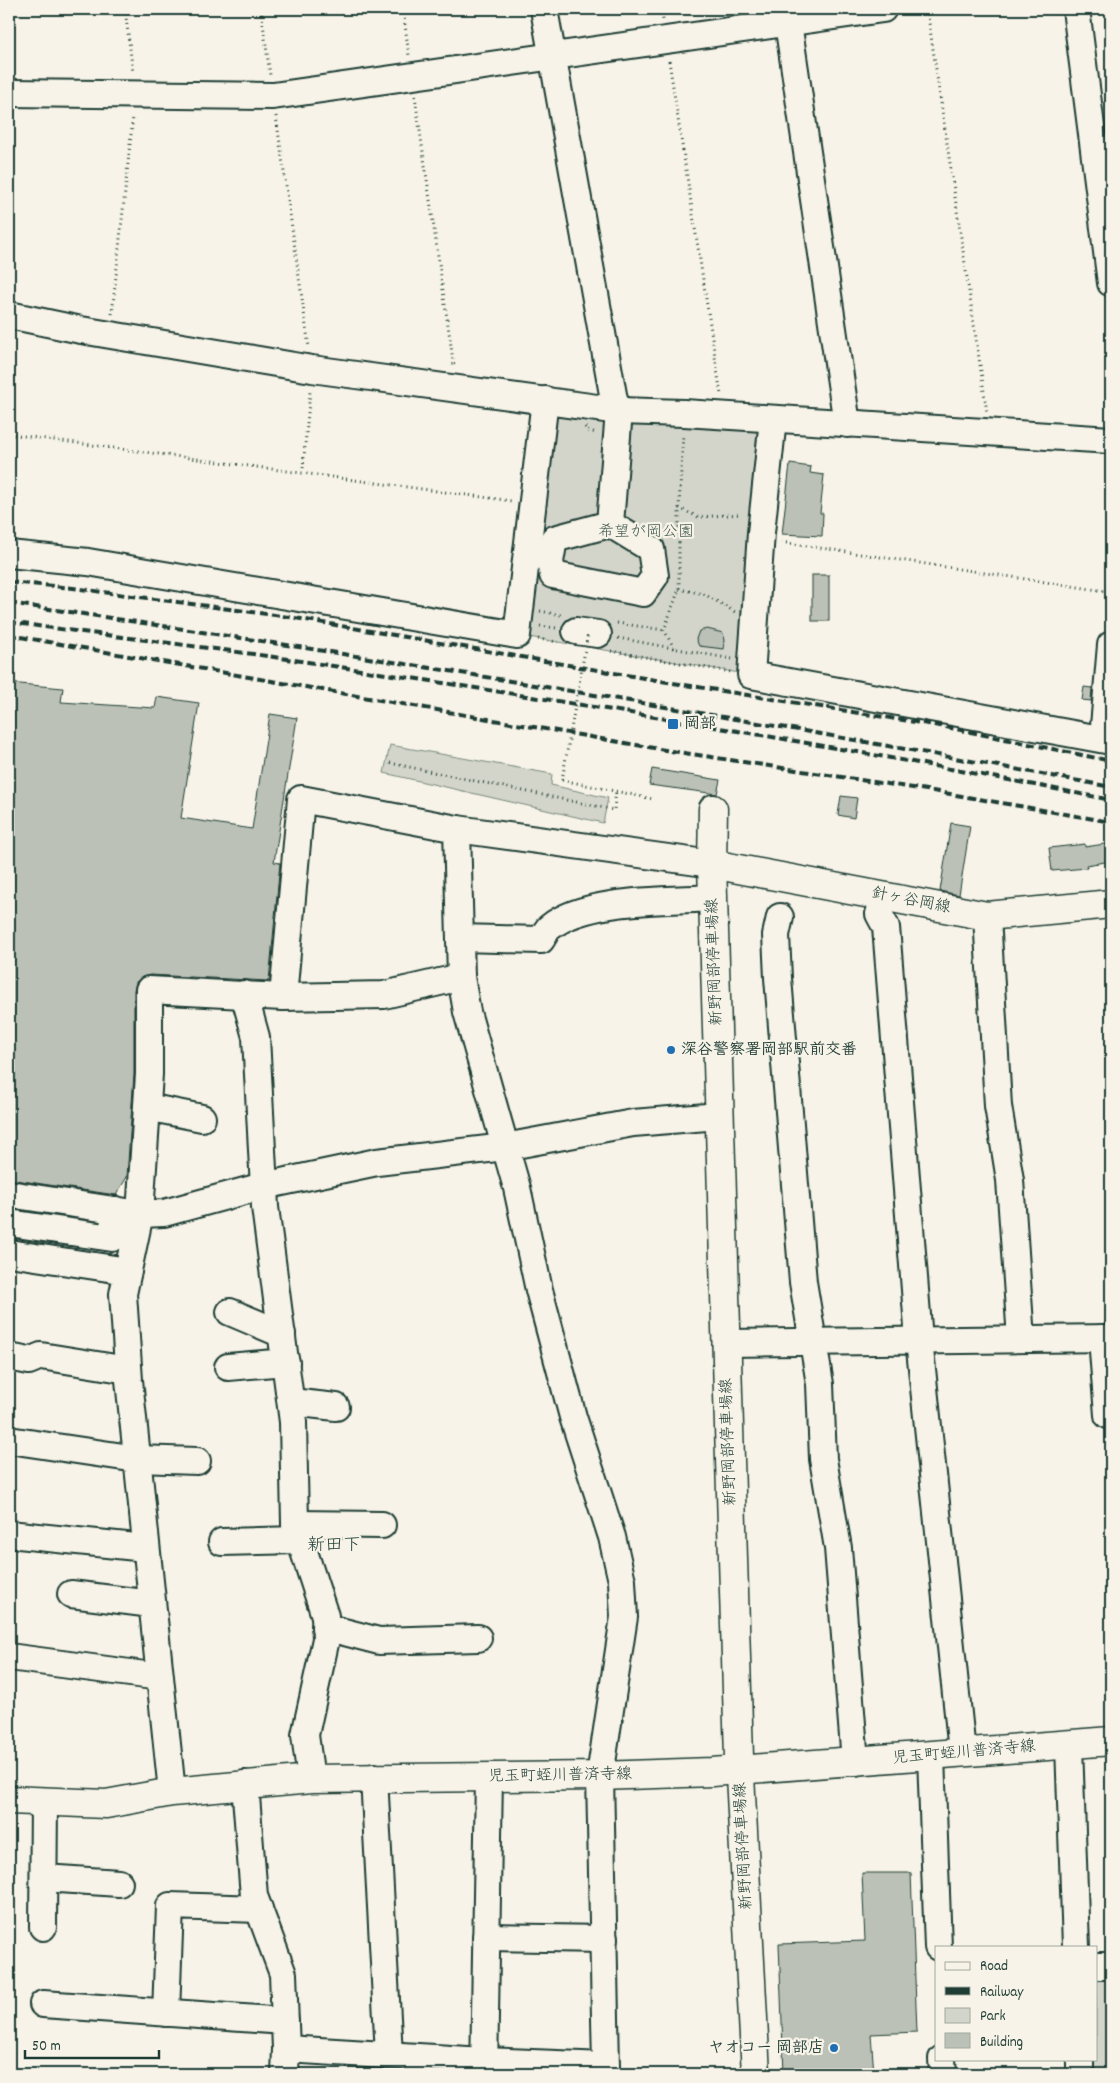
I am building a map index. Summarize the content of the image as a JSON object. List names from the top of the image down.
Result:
{
  "streets": {
    "main road": ["針ヶ谷岡線", "新野岡部停車場線", "児玉町蛭川普済寺線"]
  },
  "crossings": [
    ["針ヶ谷岡線", "新野岡部停車場線"],
    ["新野岡部停車場線", "児玉町蛭川普済寺線"]
  ],
  "districts": ["新田下"],
  "parks": ["希望が岡公園"],
  "places": {
    "transit": ["岡部"],
    "other": ["深谷警察署岡部駅前交番", "ヤオコー 岡部店"]
  },
  "legend": [
    "Road",
    "Railway",
    "Park",
    "Building"
  ],
  "scale_bar": "50 m"
}
